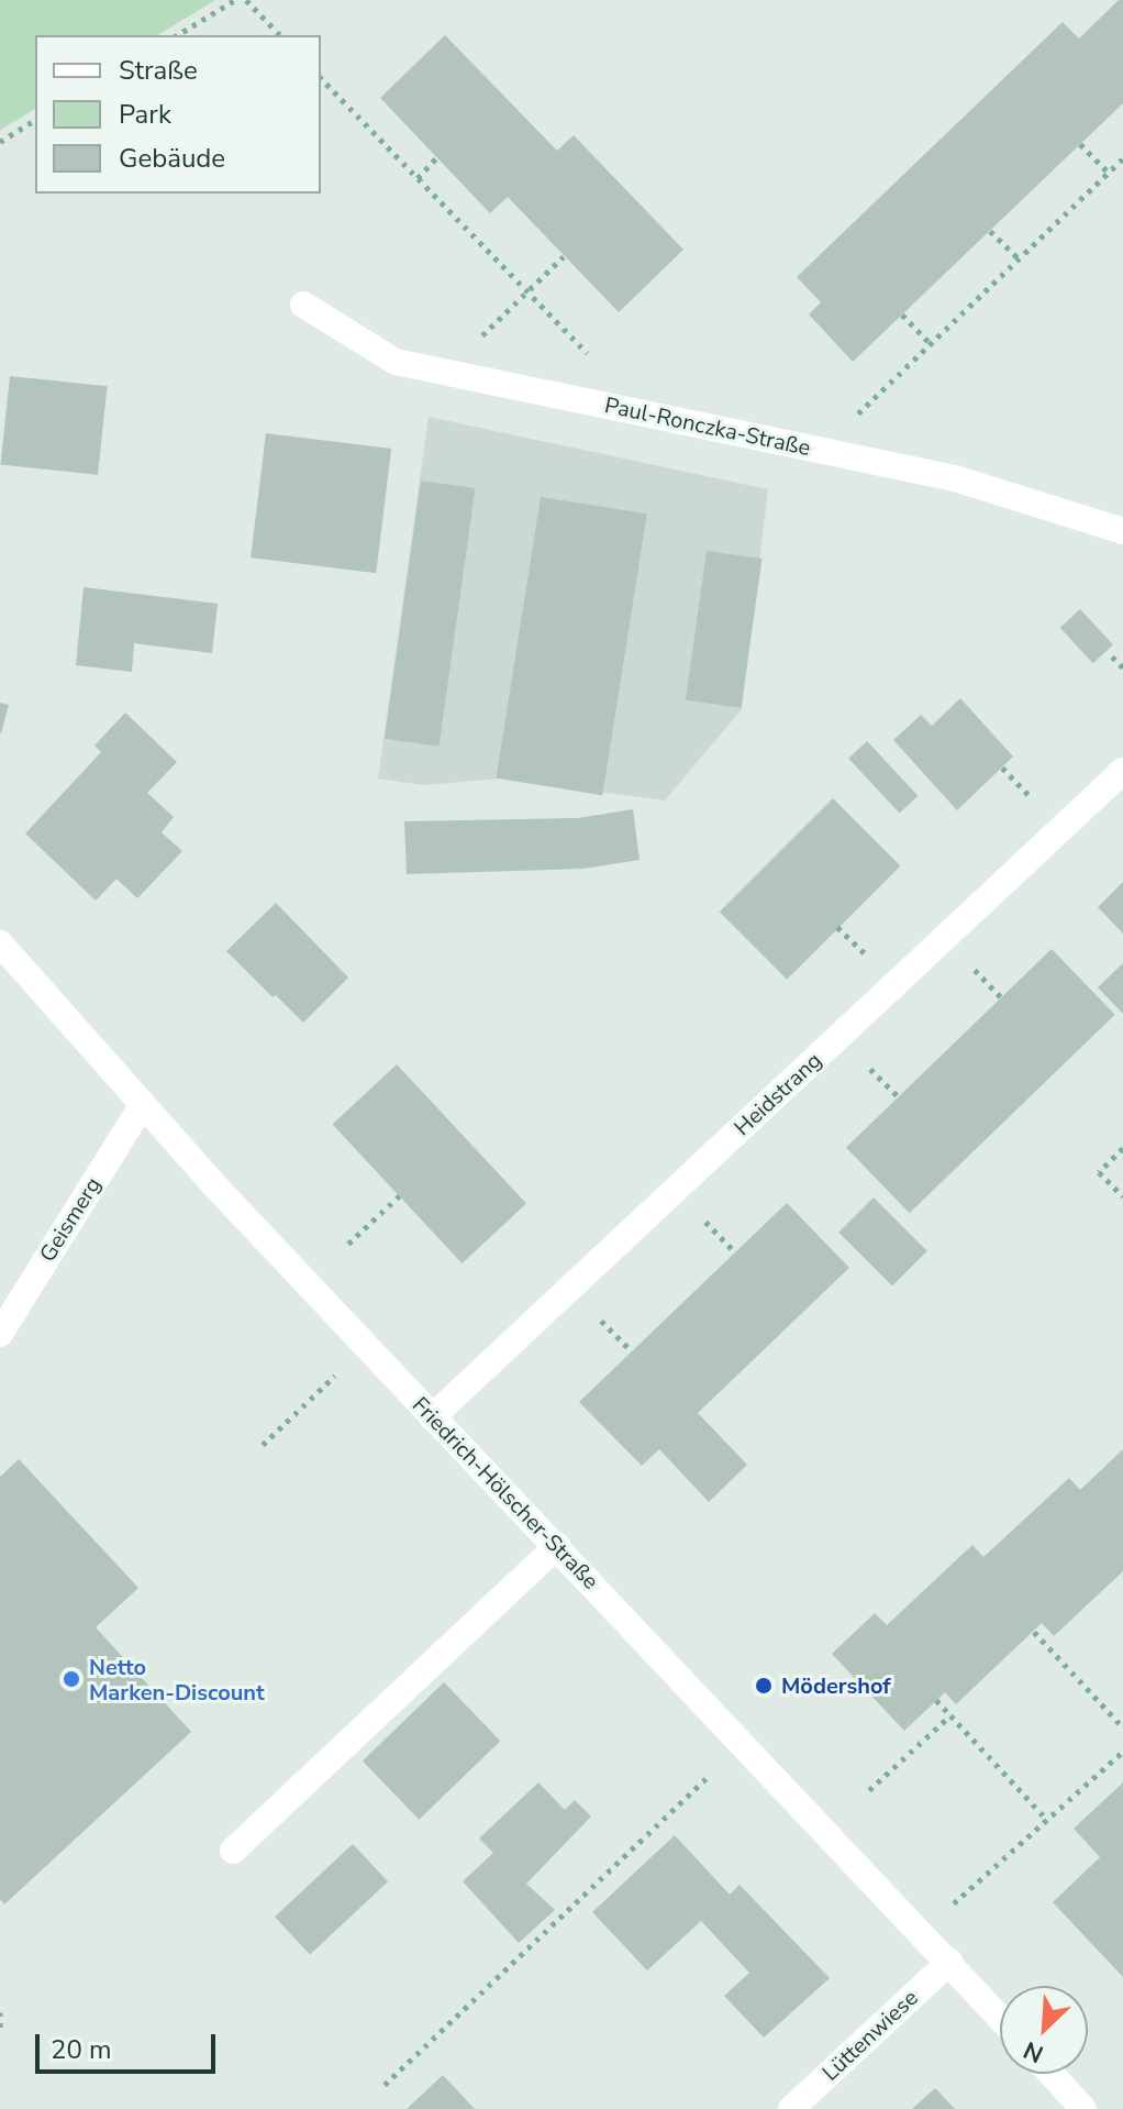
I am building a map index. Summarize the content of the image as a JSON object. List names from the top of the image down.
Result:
{
  "streets": {
    "street": [
      "Paul-Ronczka-Straße",
      "Heidstrang",
      "Geismerg",
      "Friedrich-Hölscher-Straße",
      "Lüttenwiese"
    ]
  },
  "crossings": [
    ["Heidstrang", "Friedrich-Hölscher-Straße"],
    ["Geismerg", "Friedrich-Hölscher-Straße"],
    ["Friedrich-Hölscher-Straße", "Lüttenwiese"]
  ],
  "places": ["Netto Marken-Discount", "Mödershof"],
  "legend": ["Straße", "Park", "Gebäude"],
  "scale_bar": "20 m",
  "north": "bottom left"
}
